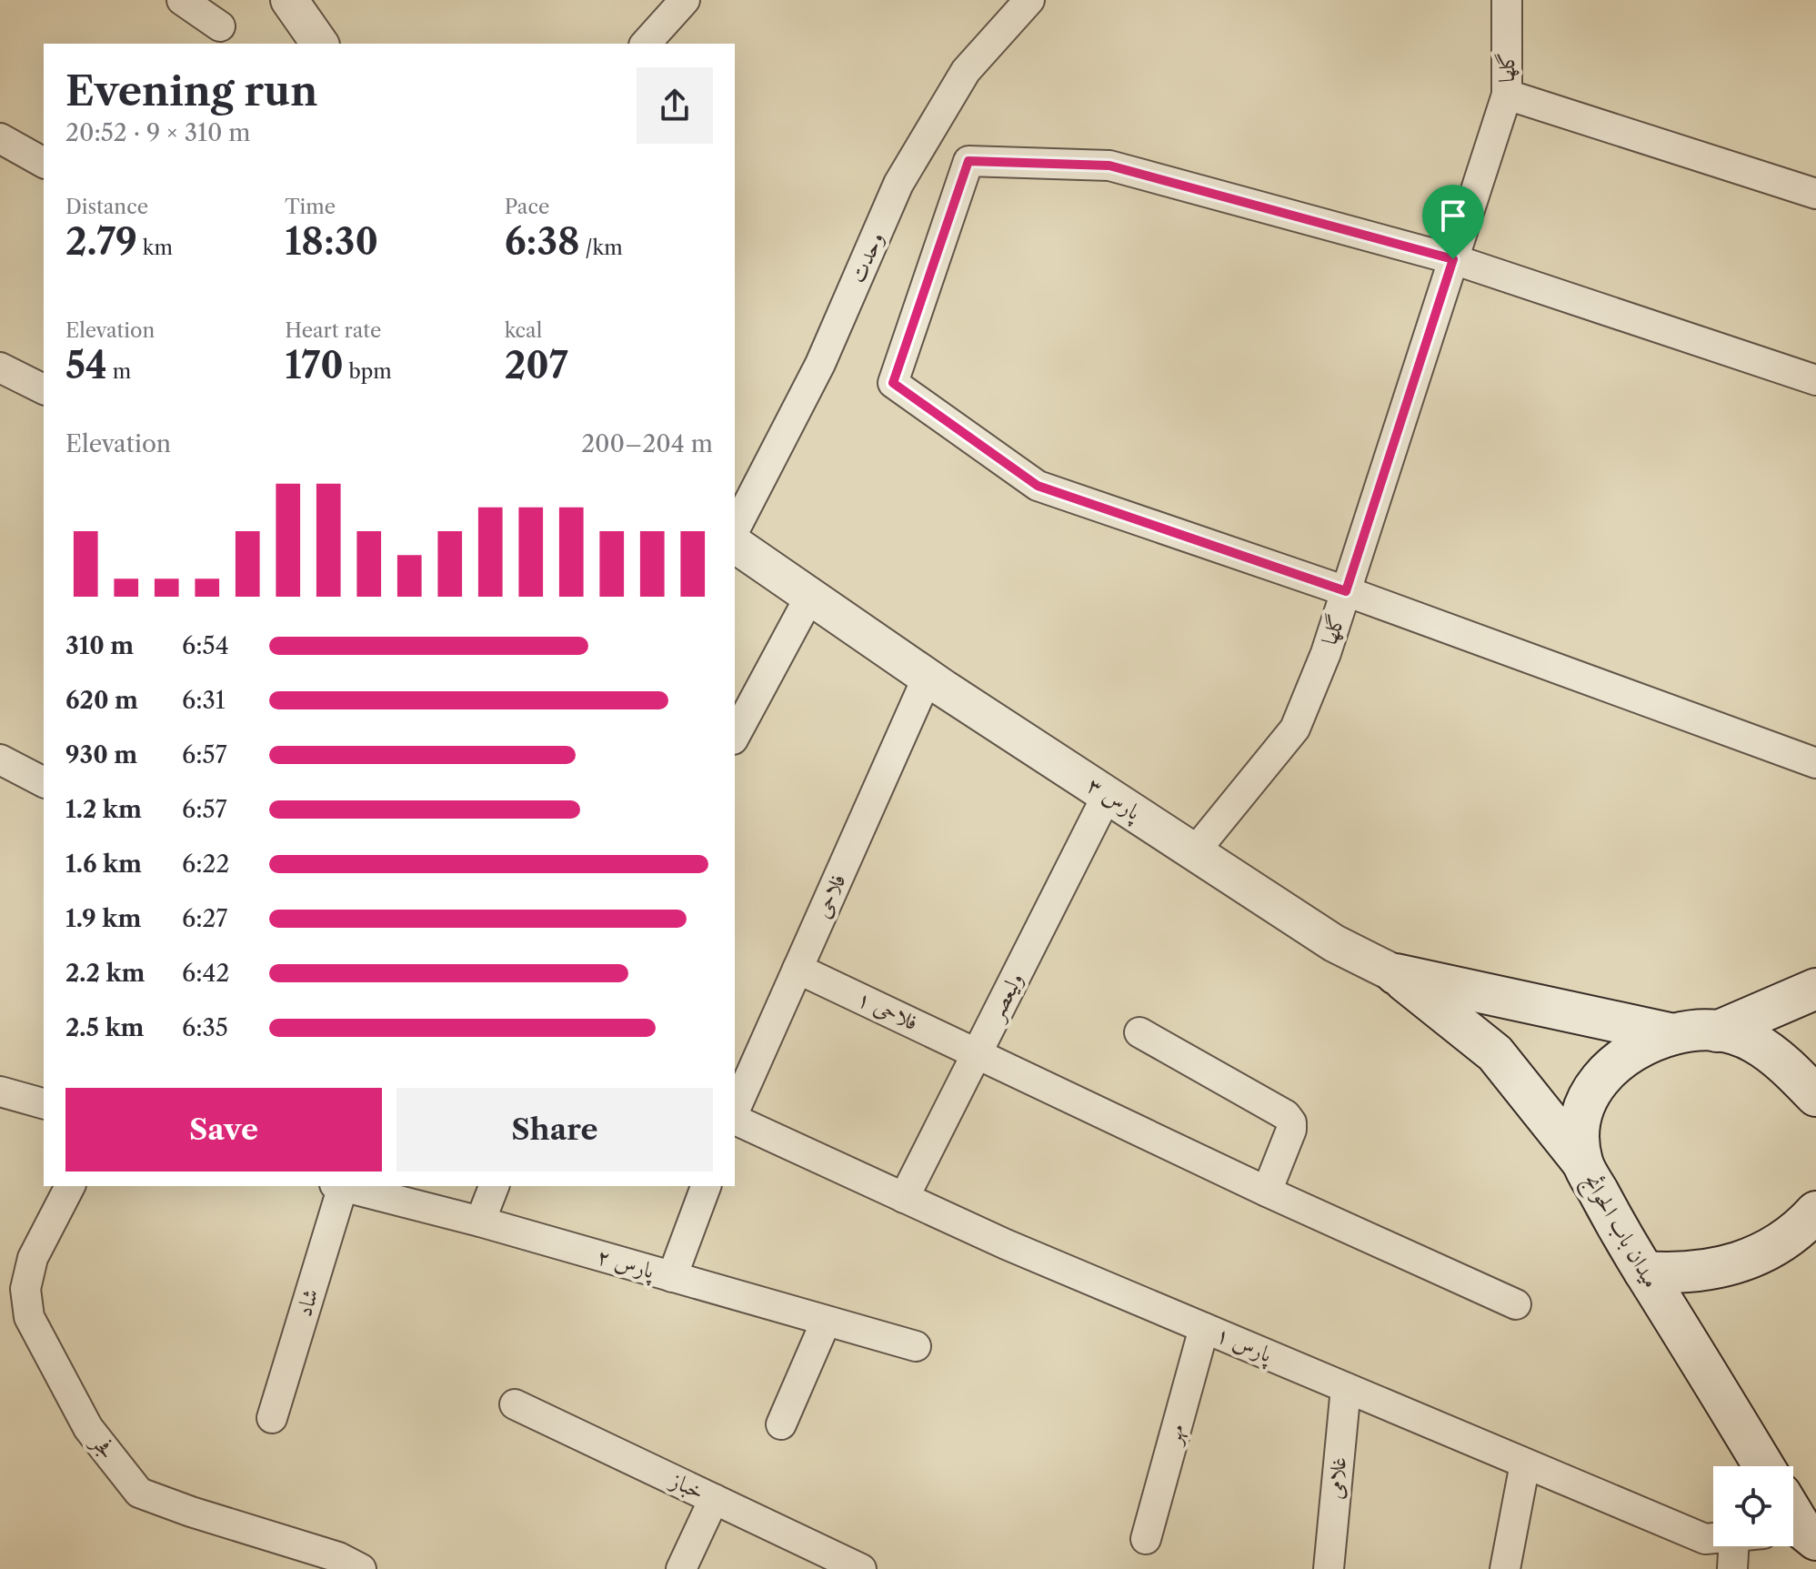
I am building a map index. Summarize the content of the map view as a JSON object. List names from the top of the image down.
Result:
{
  "streets": {
    "main road": ["پارس ۳", "میدان باب الحوائج"],
    "street": [
      "گلها",
      "وحدت",
      "فلاحی",
      "ولیعصر",
      "فلاحی ۱",
      "پارس ۲",
      "شاد",
      "پارس ۱",
      "مهر",
      "فجر",
      "غلامی",
      "خباز"
    ]
  },
  "crossings": [
    ["گلها", "پارس ۳"],
    ["پارس ۳", "فلاحی"],
    ["پارس ۳", "ولیعصر"],
    ["پارس ۳", "میدان باب الحوائج"],
    ["فلاحی", "فلاحی ۱"],
    ["ولیعصر", "فلاحی ۱"],
    ["ولیعصر", "پارس ۱"],
    ["پارس ۱", "مهر"],
    ["پارس ۱", "غلامی"]
  ],
  "page": {
    "heading": ["Evening run", "20:52 · 9 × 310 m"],
    "stats": [
      ["Distance", "2.79 km"],
      ["Time", "18:30"],
      ["Pace", "6:38 /km"],
      ["Elevation", "54 m"],
      ["Heart rate", "170 bpm"],
      ["kcal", "207"]
    ],
    "chart": ["Elevation", "200–204 m"],
    "list": [
      {
        "name": "310 m",
        "note": "6:54"
      },
      {
        "name": "620 m",
        "note": "6:31"
      },
      {
        "name": "930 m",
        "note": "6:57"
      },
      {
        "name": "1.2 km",
        "note": "6:57"
      },
      {
        "name": "1.6 km",
        "note": "6:22"
      },
      {
        "name": "1.9 km",
        "note": "6:27"
      },
      {
        "name": "2.2 km",
        "note": "6:42"
      },
      {
        "name": "2.5 km",
        "note": "6:35"
      }
    ],
    "buttons": ["Save", "Share"]
  }
}
